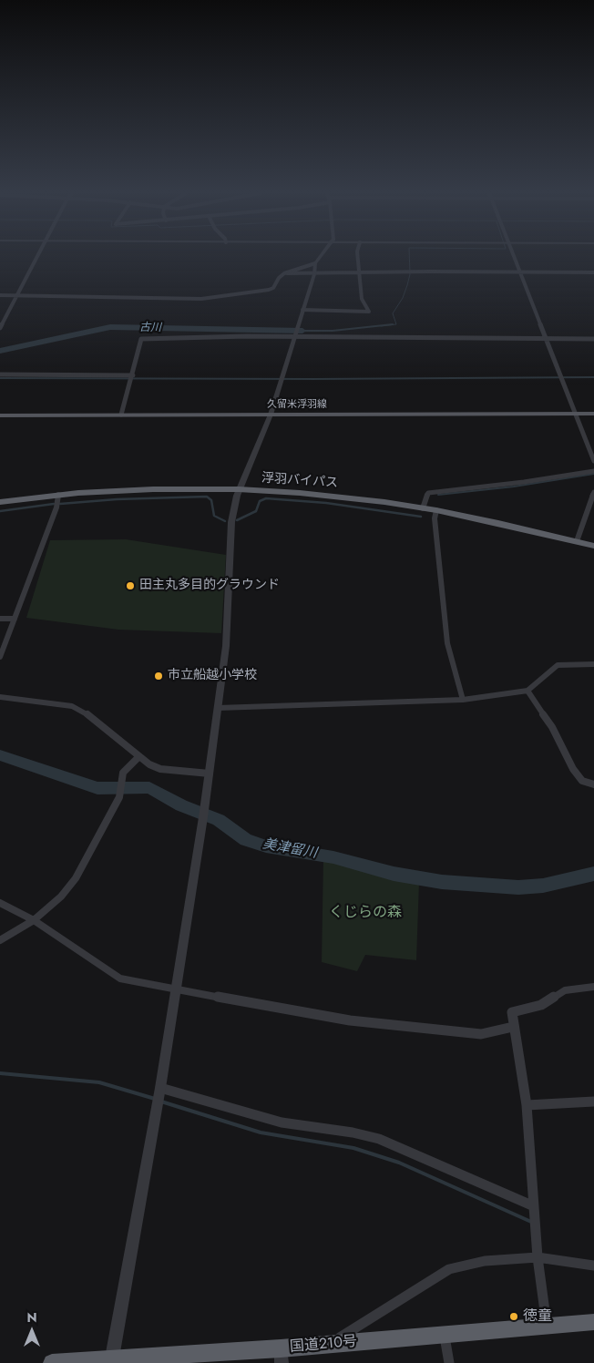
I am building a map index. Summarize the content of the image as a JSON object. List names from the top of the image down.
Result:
{
  "streets": {
    "highway": ["浮羽バイパス", "国道210号"],
    "main road": ["久留米浮羽線"]
  },
  "water": ["古川", "美津留川"],
  "parks": ["くじらの森"],
  "places": ["田主丸多目的グラウンド", "市立船越小学校", "徳童"],
  "north": "top"
}
